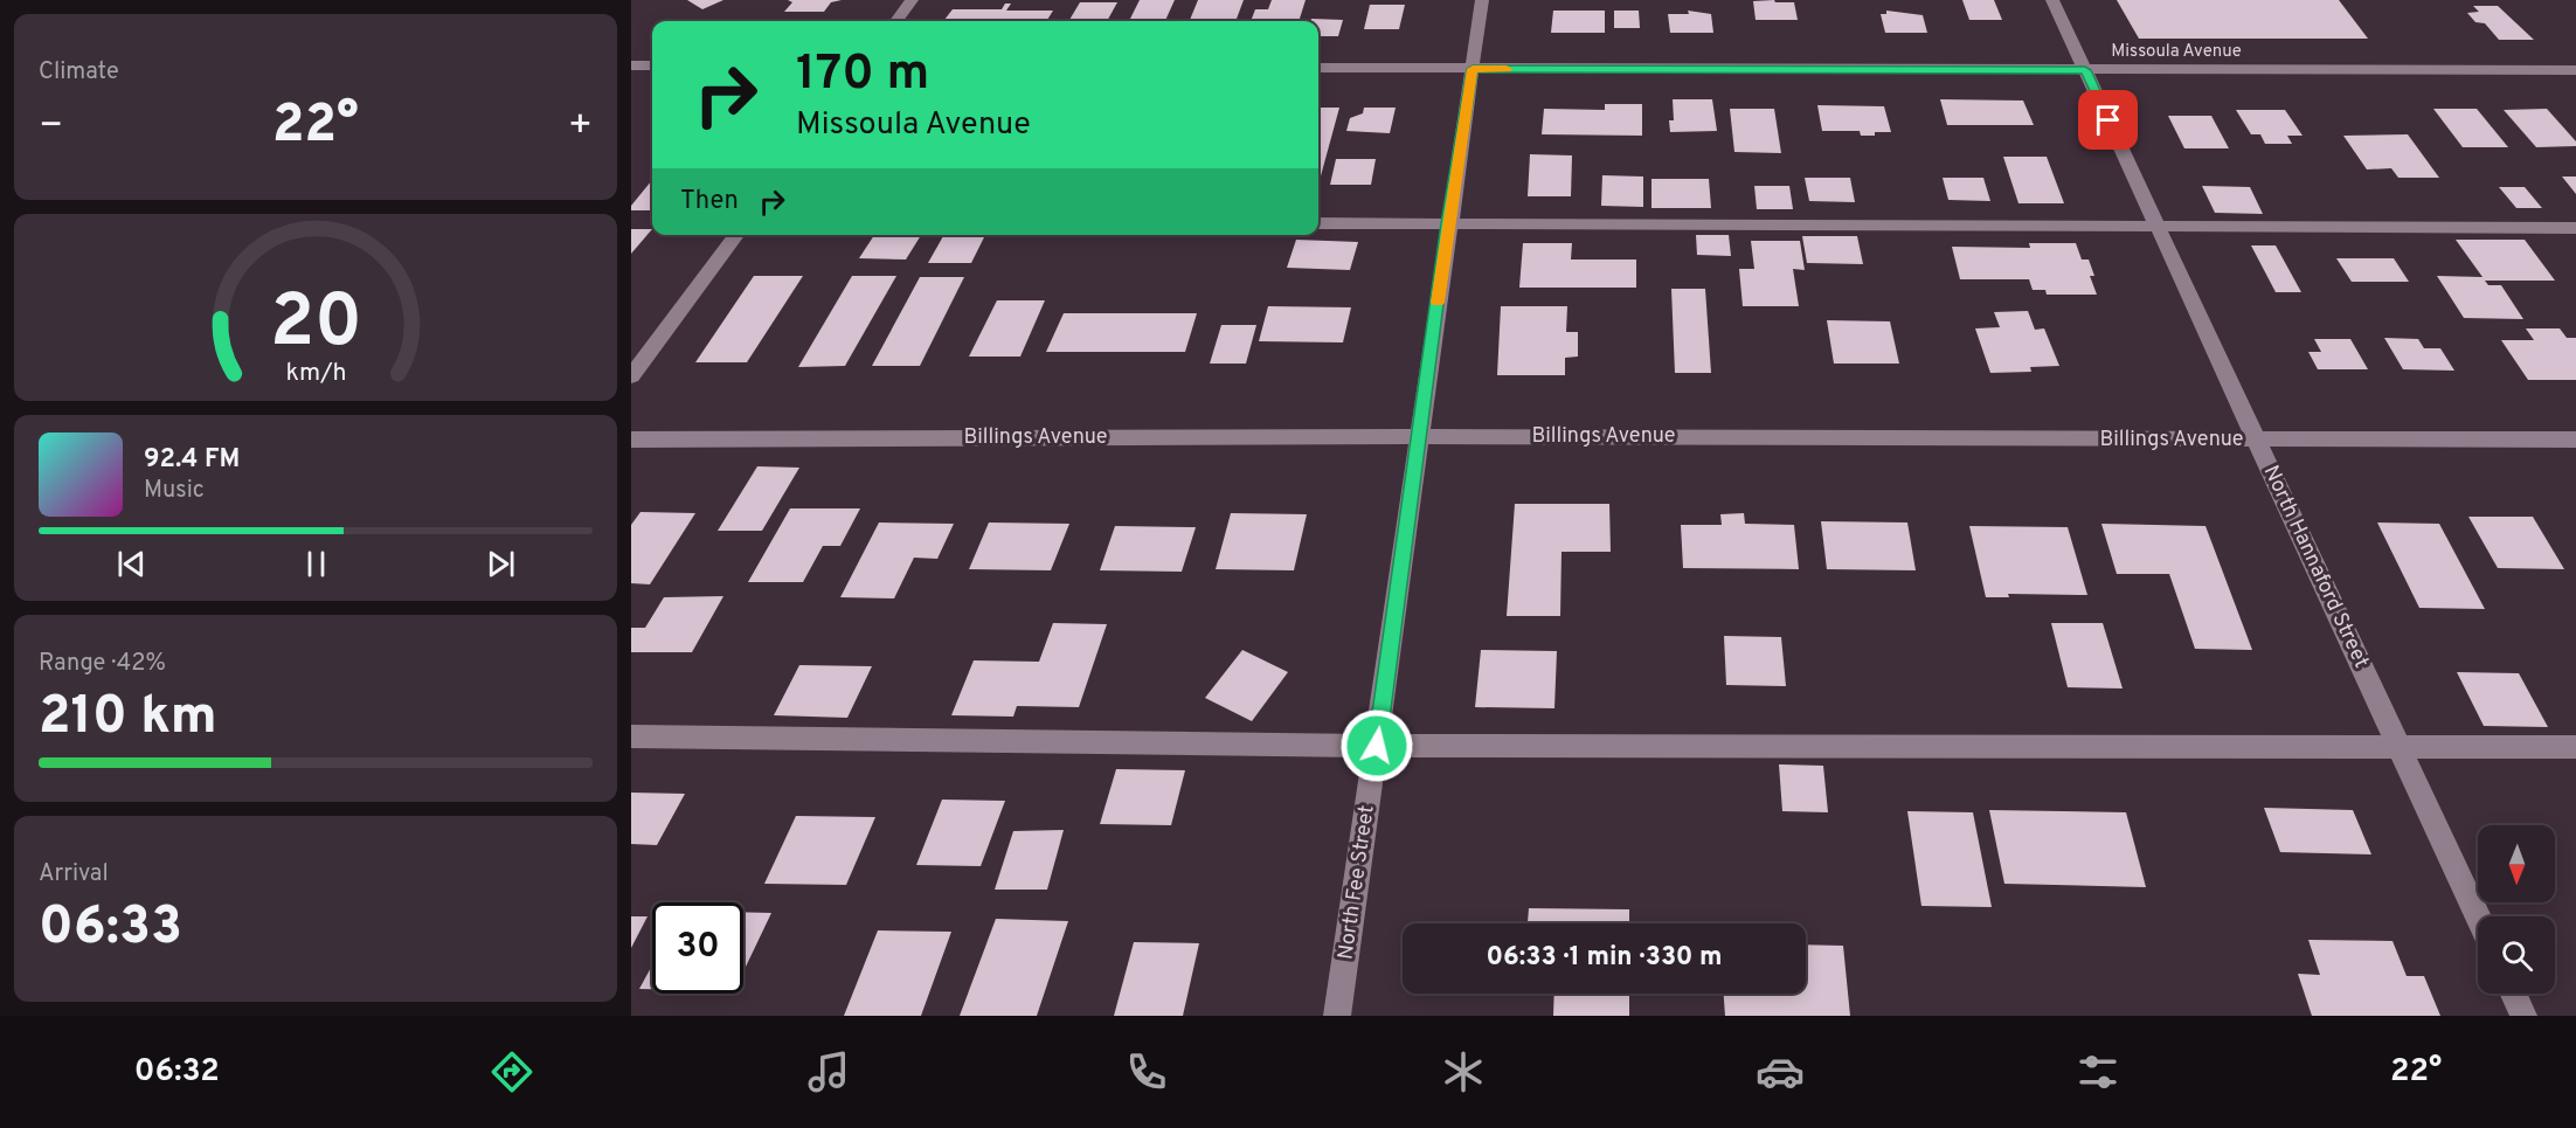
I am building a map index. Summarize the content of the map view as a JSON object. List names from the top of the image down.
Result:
{
  "streets": {
    "street": [
      "Missoula Avenue",
      "Billings Avenue",
      "North Hannaford Street",
      "North Fee Street"
    ]
  },
  "crossings": [
    ["Missoula Avenue", "North Hannaford Street"],
    ["Missoula Avenue", "North Fee Street"],
    ["Billings Avenue", "North Hannaford Street"],
    ["Billings Avenue", "North Fee Street"]
  ],
  "north": "bottom",
  "page": {
    "tile": [
      "Climate",
      ["Range · 42%", "210 km"],
      ["Arrival", "06:33"]
    ],
    "turn": ["170 m", "Missoula Avenue"],
    "heat": ["−", "22°", "+"],
    "then": "Then",
    "song": ["92.4 FM", "Music"],
    "limit": "30",
    "trip": "06:33 · 1 min · 330 m",
    "tabs": ["06:32", "22°"],
    "gauge": ["20", "km/h"]
  }
}
